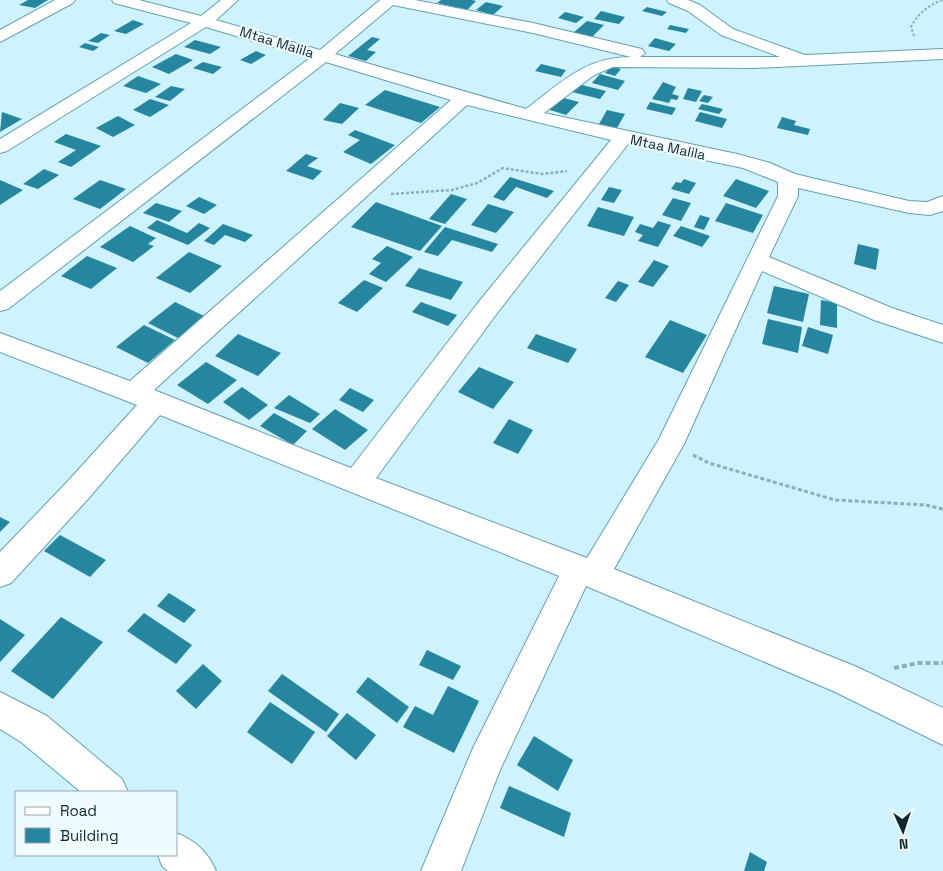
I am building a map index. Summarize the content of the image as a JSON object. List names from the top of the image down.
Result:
{
  "streets": {
    "street": ["Mtaa Malila"]
  },
  "legend": ["Road", "Building"],
  "north": "bottom"
}
